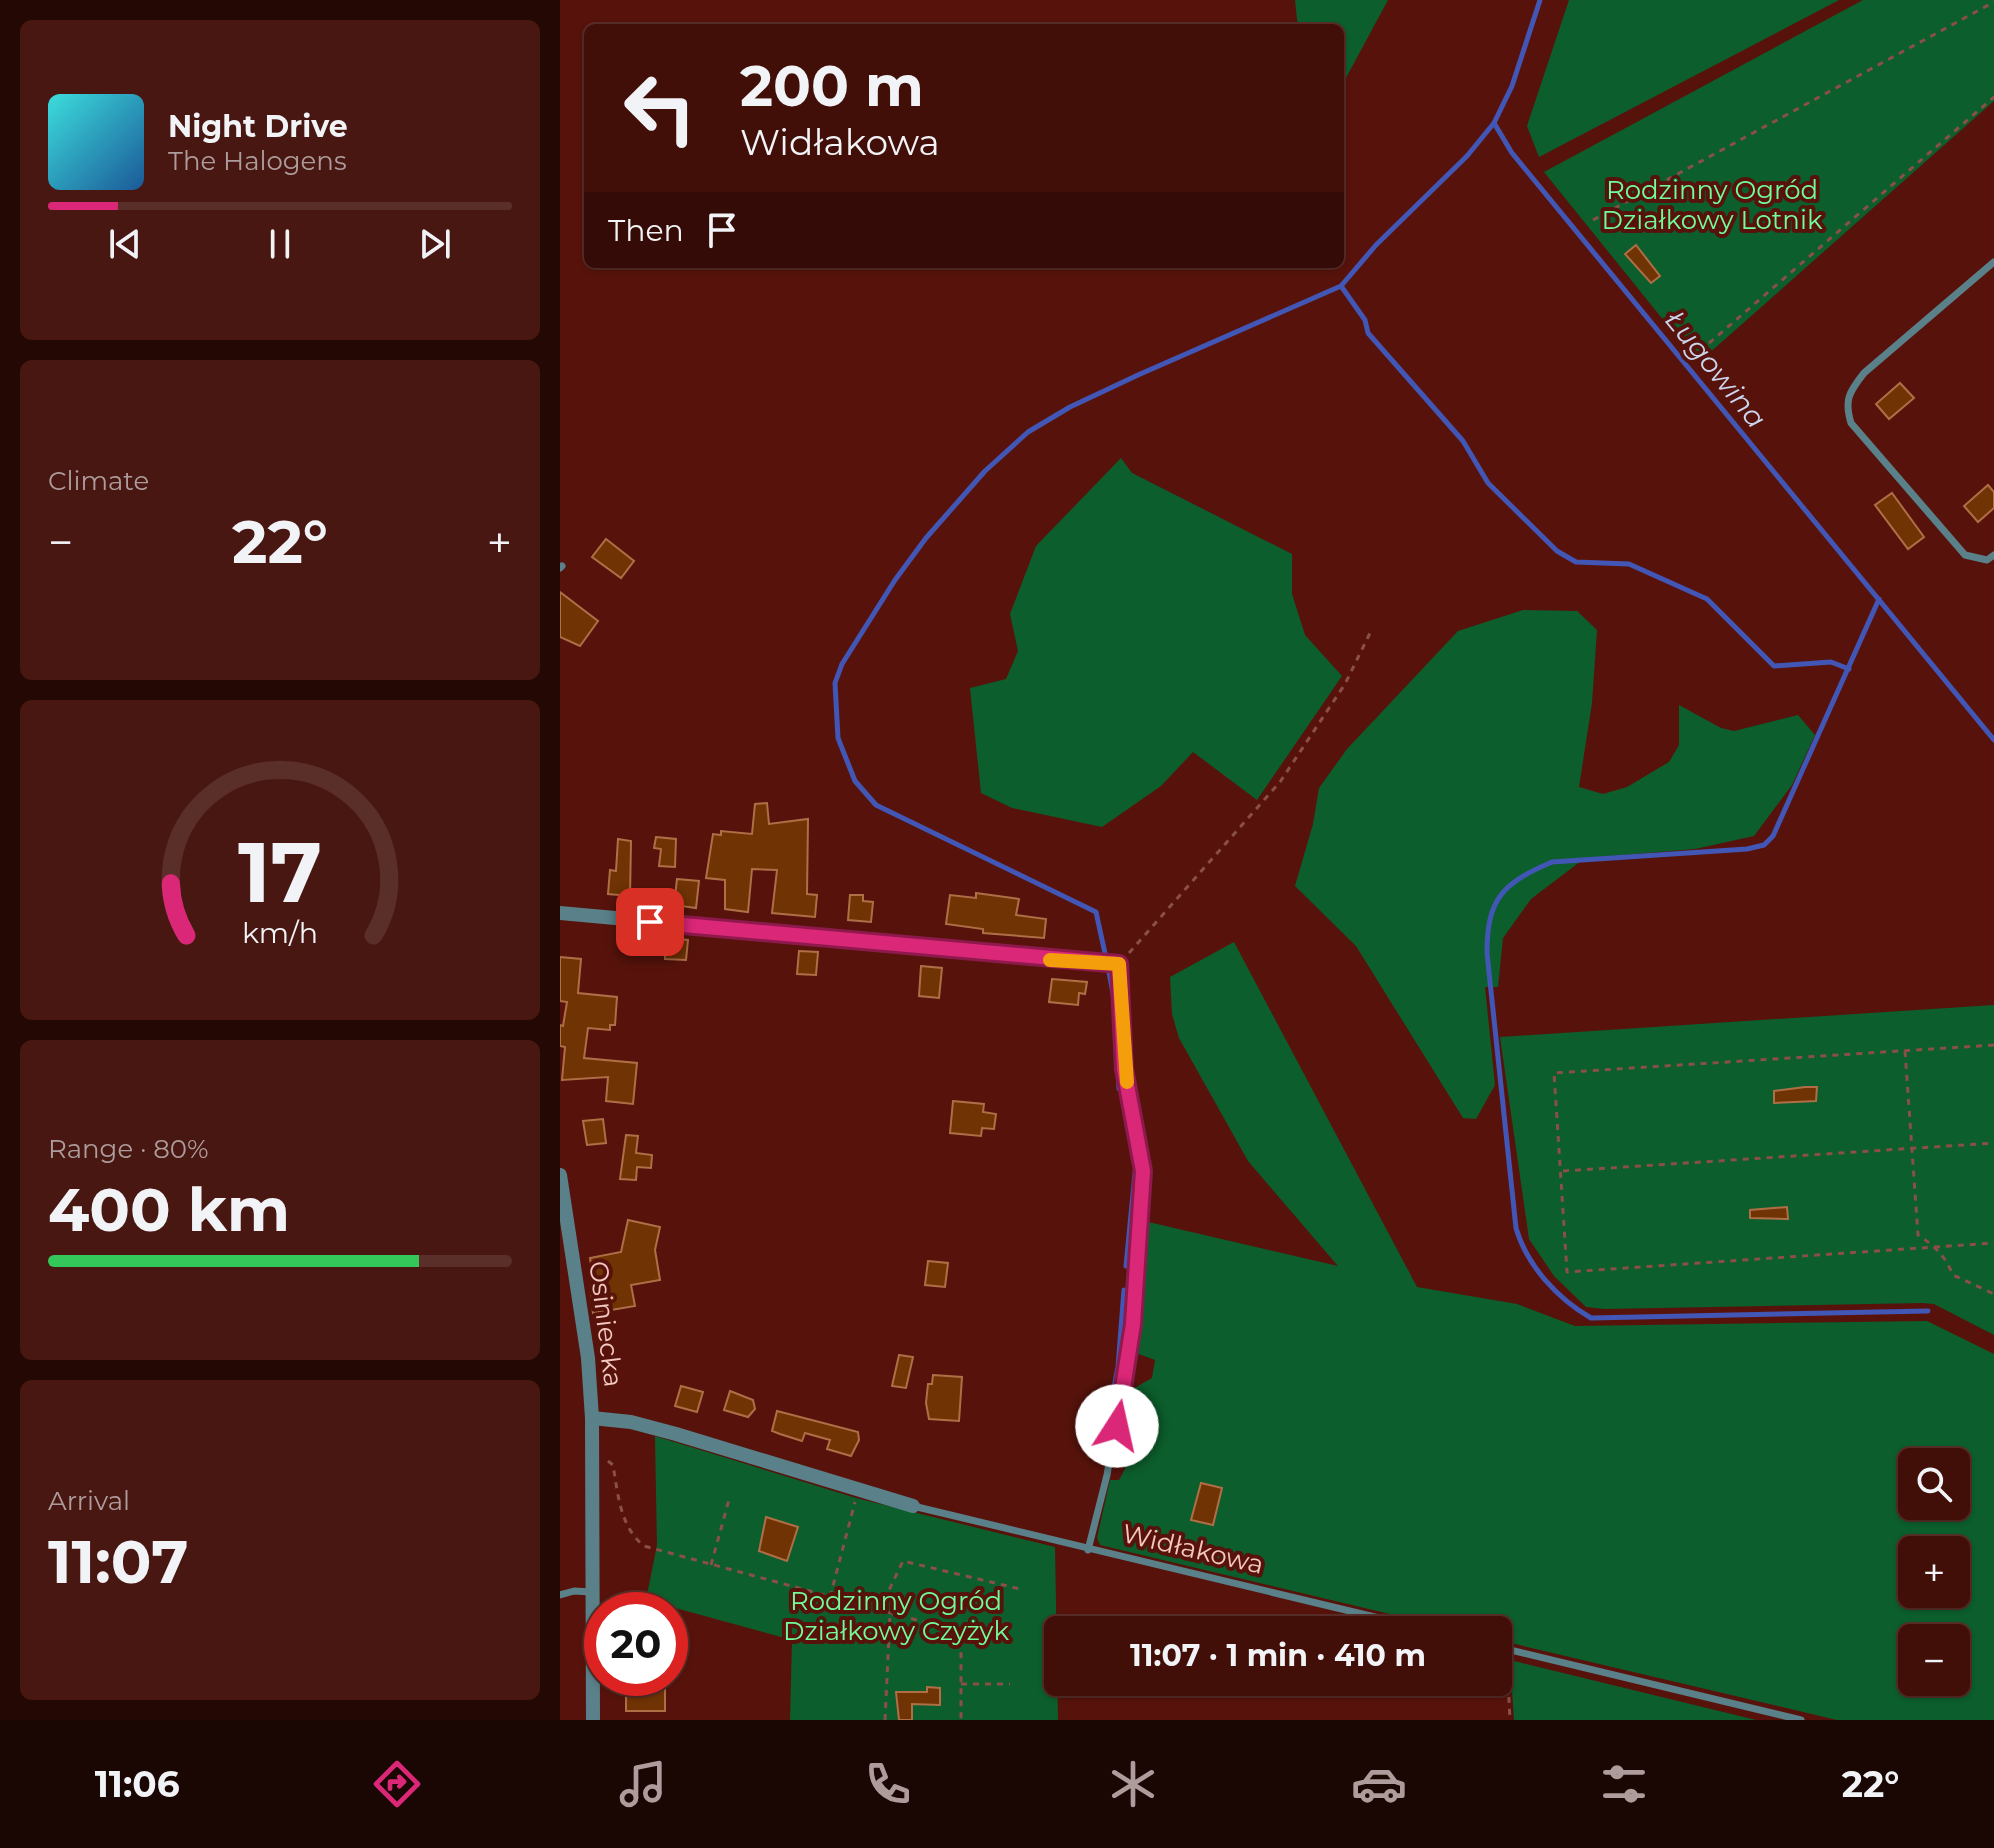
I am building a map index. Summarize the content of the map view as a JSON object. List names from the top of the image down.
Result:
{
  "streets": {
    "street": ["Osiniecka"],
    "lane": ["Widłakowa"]
  },
  "water": ["Ługowina"],
  "parks": ["Rodzinny Ogród Działkowy Lotnik", "Rodzinny Ogród Działkowy Czyżyk"],
  "page": {
    "turn": ["200 m", "Widłakowa"],
    "song": ["Night Drive", "The Halogens"],
    "then": "Then",
    "tile": [
      "Climate",
      ["Range · 80%", "400 km"],
      ["Arrival", "11:07"]
    ],
    "heat": ["−", "22°", "+"],
    "map_buttons": ["+", "−"],
    "limit": "20",
    "trip": "11:07 · 1 min · 410 m",
    "tabs": ["11:06", "22°"],
    "gauge": ["17", "km/h"]
  }
}
